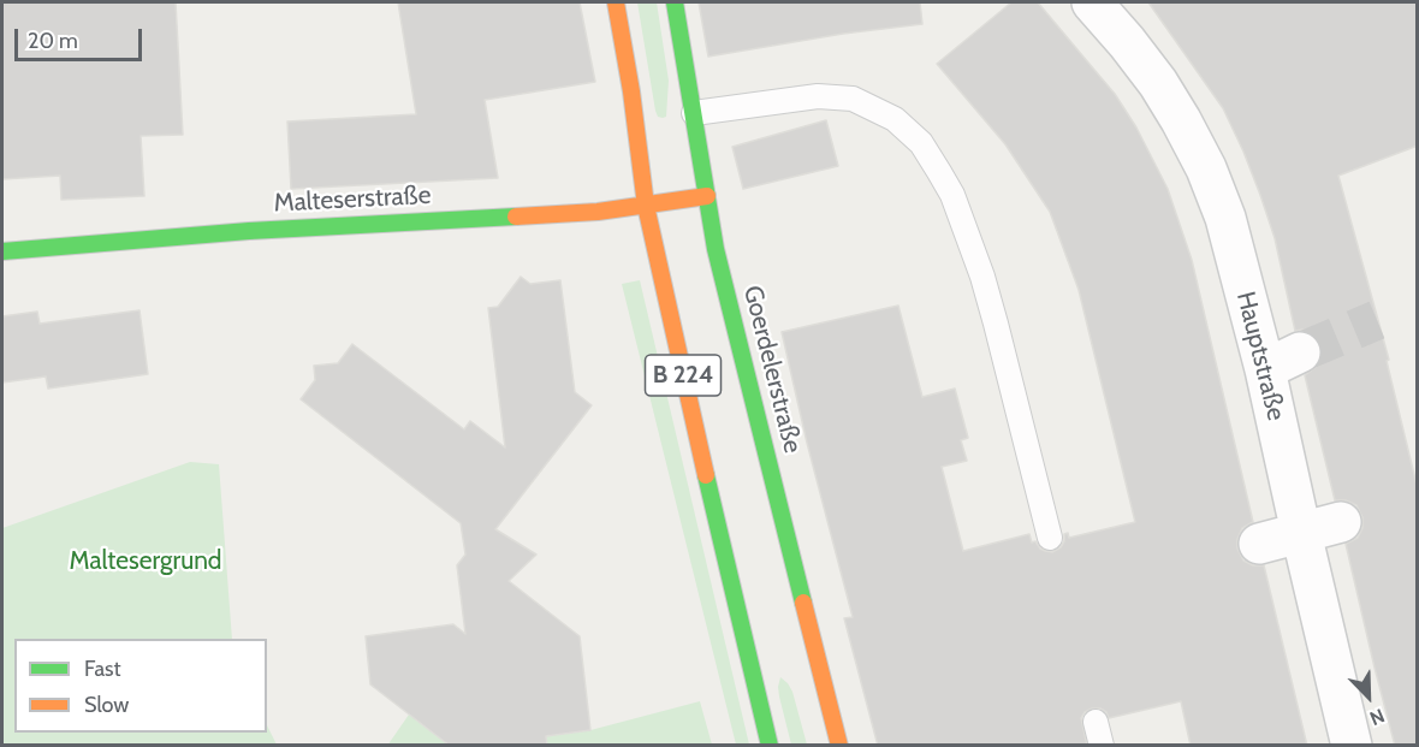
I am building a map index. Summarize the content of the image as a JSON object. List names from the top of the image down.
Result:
{
  "streets": {
    "main road": ["Malteserstraße", "Goerdelerstraße", "B 224"],
    "street": ["Hauptstraße"]
  },
  "crossings": [
    ["Malteserstraße", "Goerdelerstraße"],
    ["Malteserstraße", "B 224"]
  ],
  "parks": ["Maltesergrund"],
  "legend": ["Fast", "Slow"],
  "scale_bar": "20 m",
  "north": "bottom right"
}
